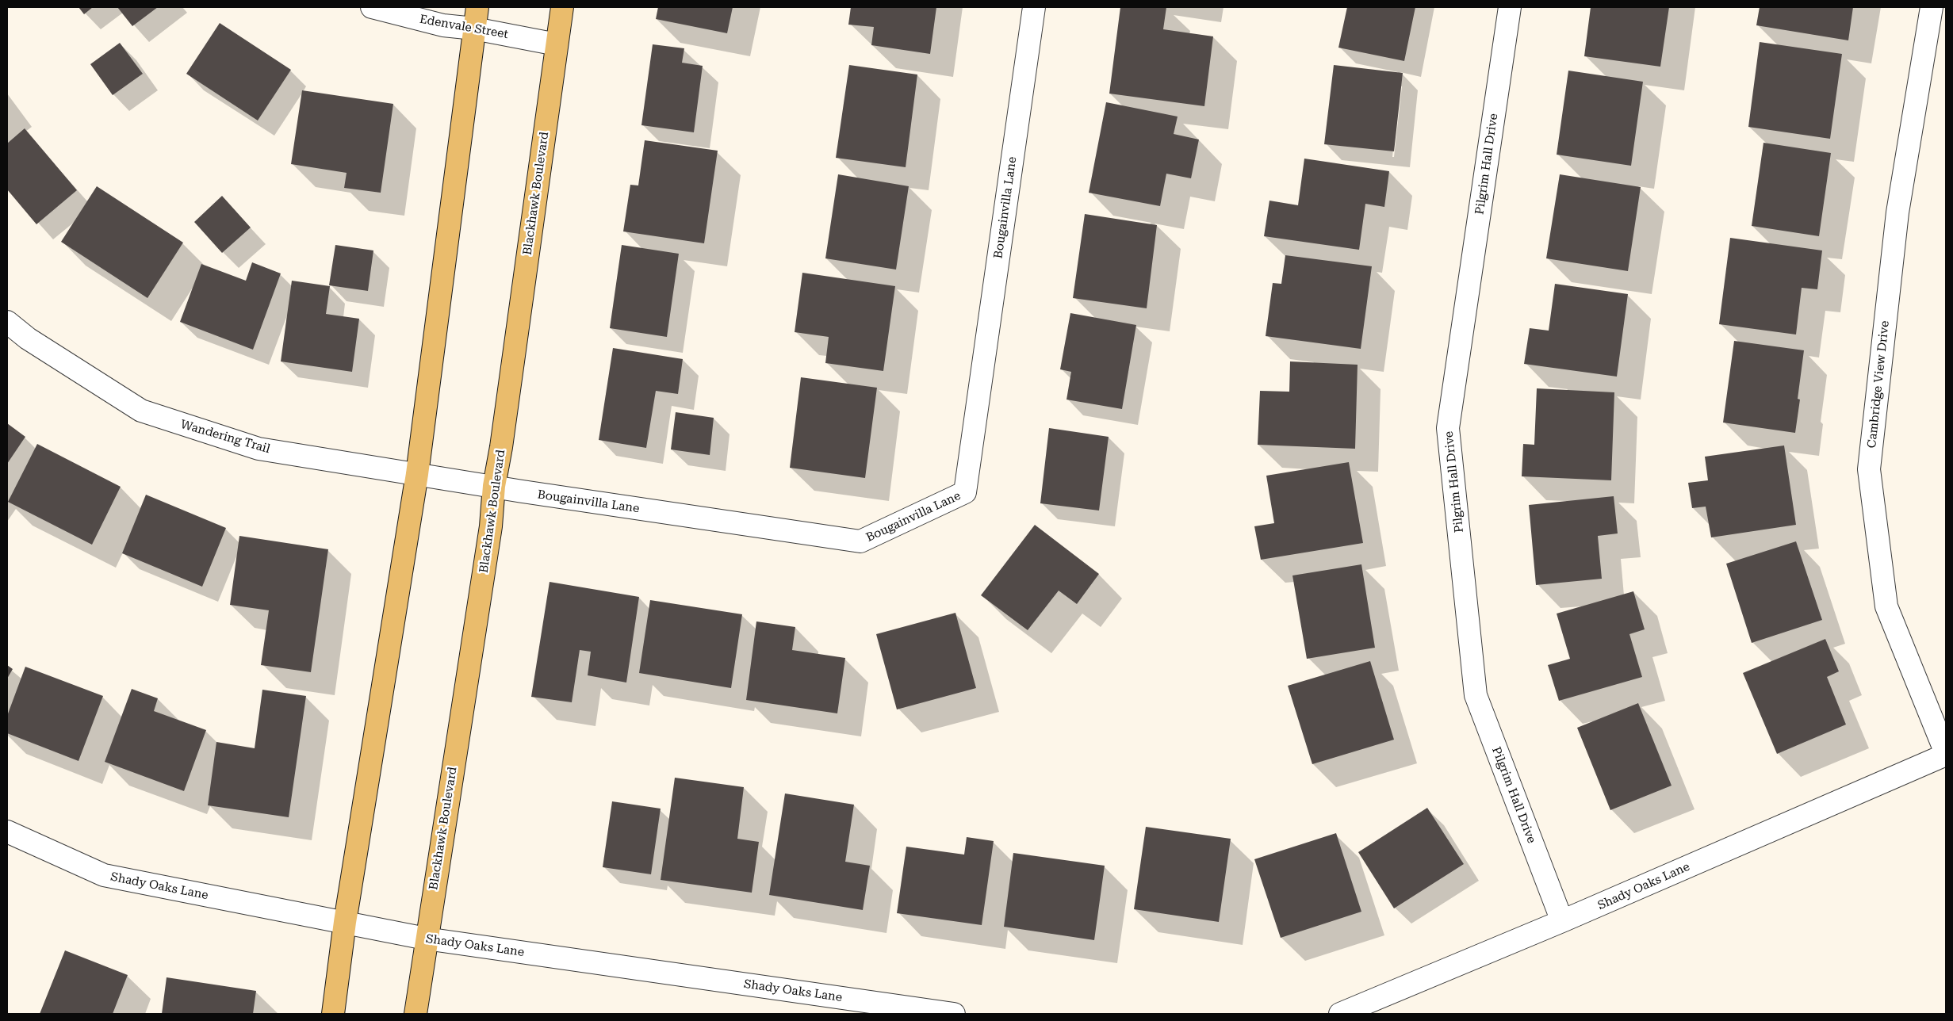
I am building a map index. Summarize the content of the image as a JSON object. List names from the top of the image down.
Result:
{
  "streets": {
    "main road": ["Blackhawk Boulevard"],
    "street": [
      "Edenvale Street",
      "Pilgrim Hall Drive",
      "Bougainvilla Lane",
      "Cambridge View Drive",
      "Wandering Trail",
      "Shady Oaks Lane"
    ]
  },
  "crossings": [
    ["Edenvale Street", "Blackhawk Boulevard"],
    ["Pilgrim Hall Drive", "Shady Oaks Lane"],
    ["Blackhawk Boulevard", "Bougainvilla Lane"],
    ["Blackhawk Boulevard", "Wandering Trail"],
    ["Blackhawk Boulevard", "Shady Oaks Lane"],
    ["Bougainvilla Lane", "Wandering Trail"],
    ["Cambridge View Drive", "Shady Oaks Lane"]
  ]
}
